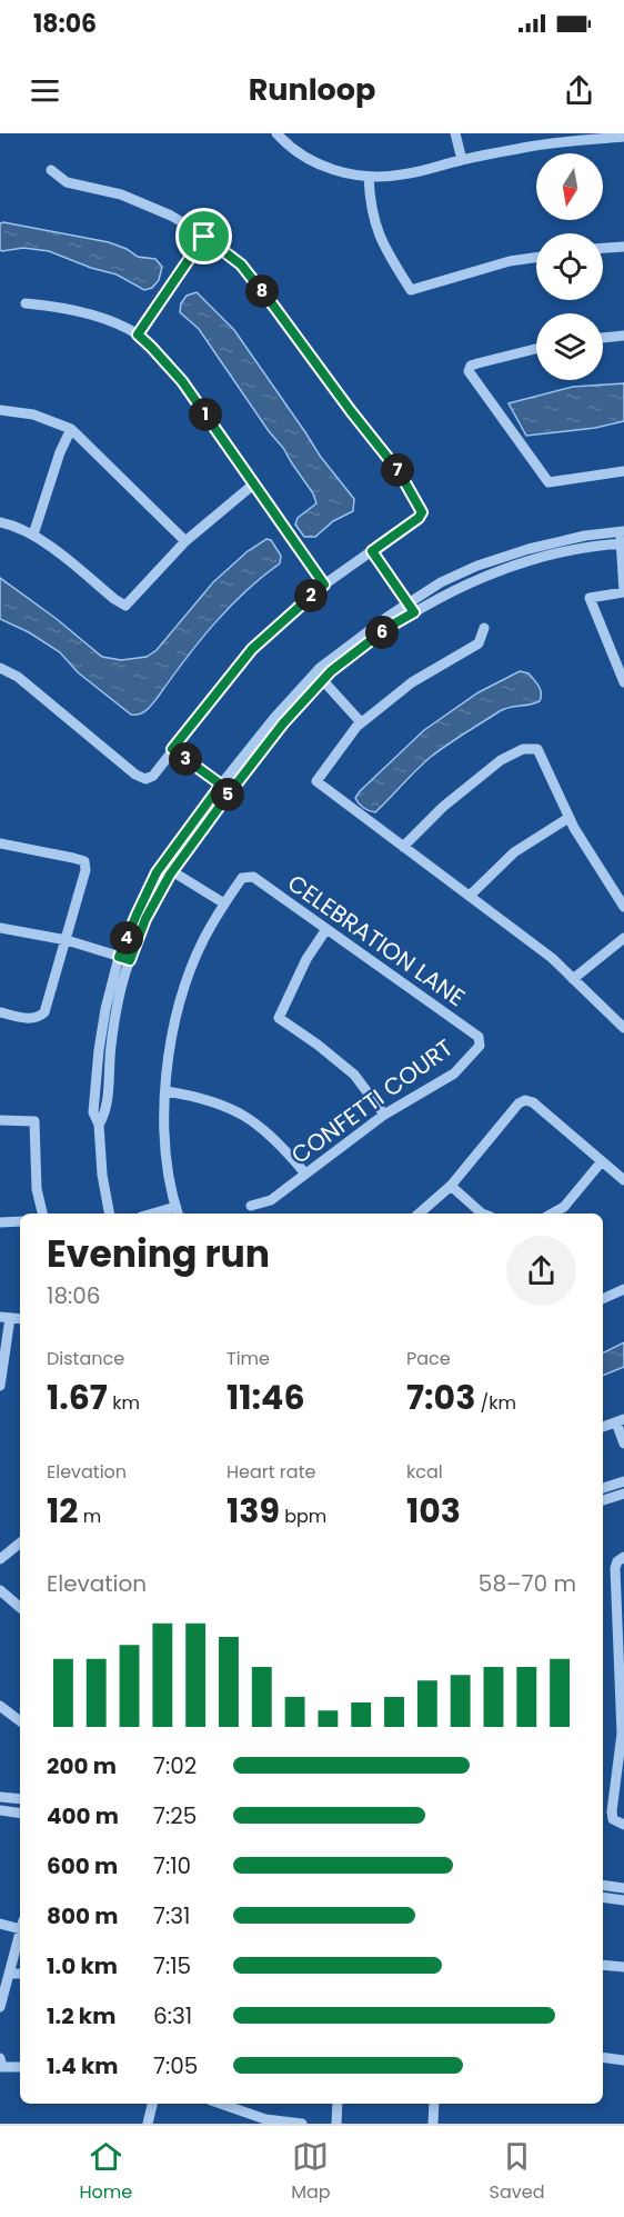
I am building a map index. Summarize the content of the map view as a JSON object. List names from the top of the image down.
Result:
{
  "streets": {
    "street": ["CELEBRATION LANE", "CONFETTI COURT"]
  },
  "crossings": [
    ["CELEBRATION LANE", "CONFETTI COURT"]
  ],
  "north": "bottom",
  "page": {
    "status": "18:06",
    "header": "Runloop",
    "pins": [
      "8",
      "1",
      "7",
      "2",
      "6",
      "3",
      "5",
      "4"
    ],
    "heading": ["Evening run", "18:06"],
    "stats": [
      ["Distance", "1.67 km"],
      ["Time", "11:46"],
      ["Pace", "7:03 /km"],
      ["Elevation", "12 m"],
      ["Heart rate", "139 bpm"],
      ["kcal", "103"]
    ],
    "chart": ["Elevation", "58–70 m"],
    "list": [
      {
        "name": "200 m",
        "note": "7:02"
      },
      {
        "name": "400 m",
        "note": "7:25"
      },
      {
        "name": "600 m",
        "note": "7:10"
      },
      {
        "name": "800 m",
        "note": "7:31"
      },
      {
        "name": "1.0 km",
        "note": "7:15"
      },
      {
        "name": "1.2 km",
        "note": "6:31"
      },
      {
        "name": "1.4 km",
        "note": "7:05"
      }
    ],
    "tabs": ["Home", "Map", "Saved"]
  }
}
